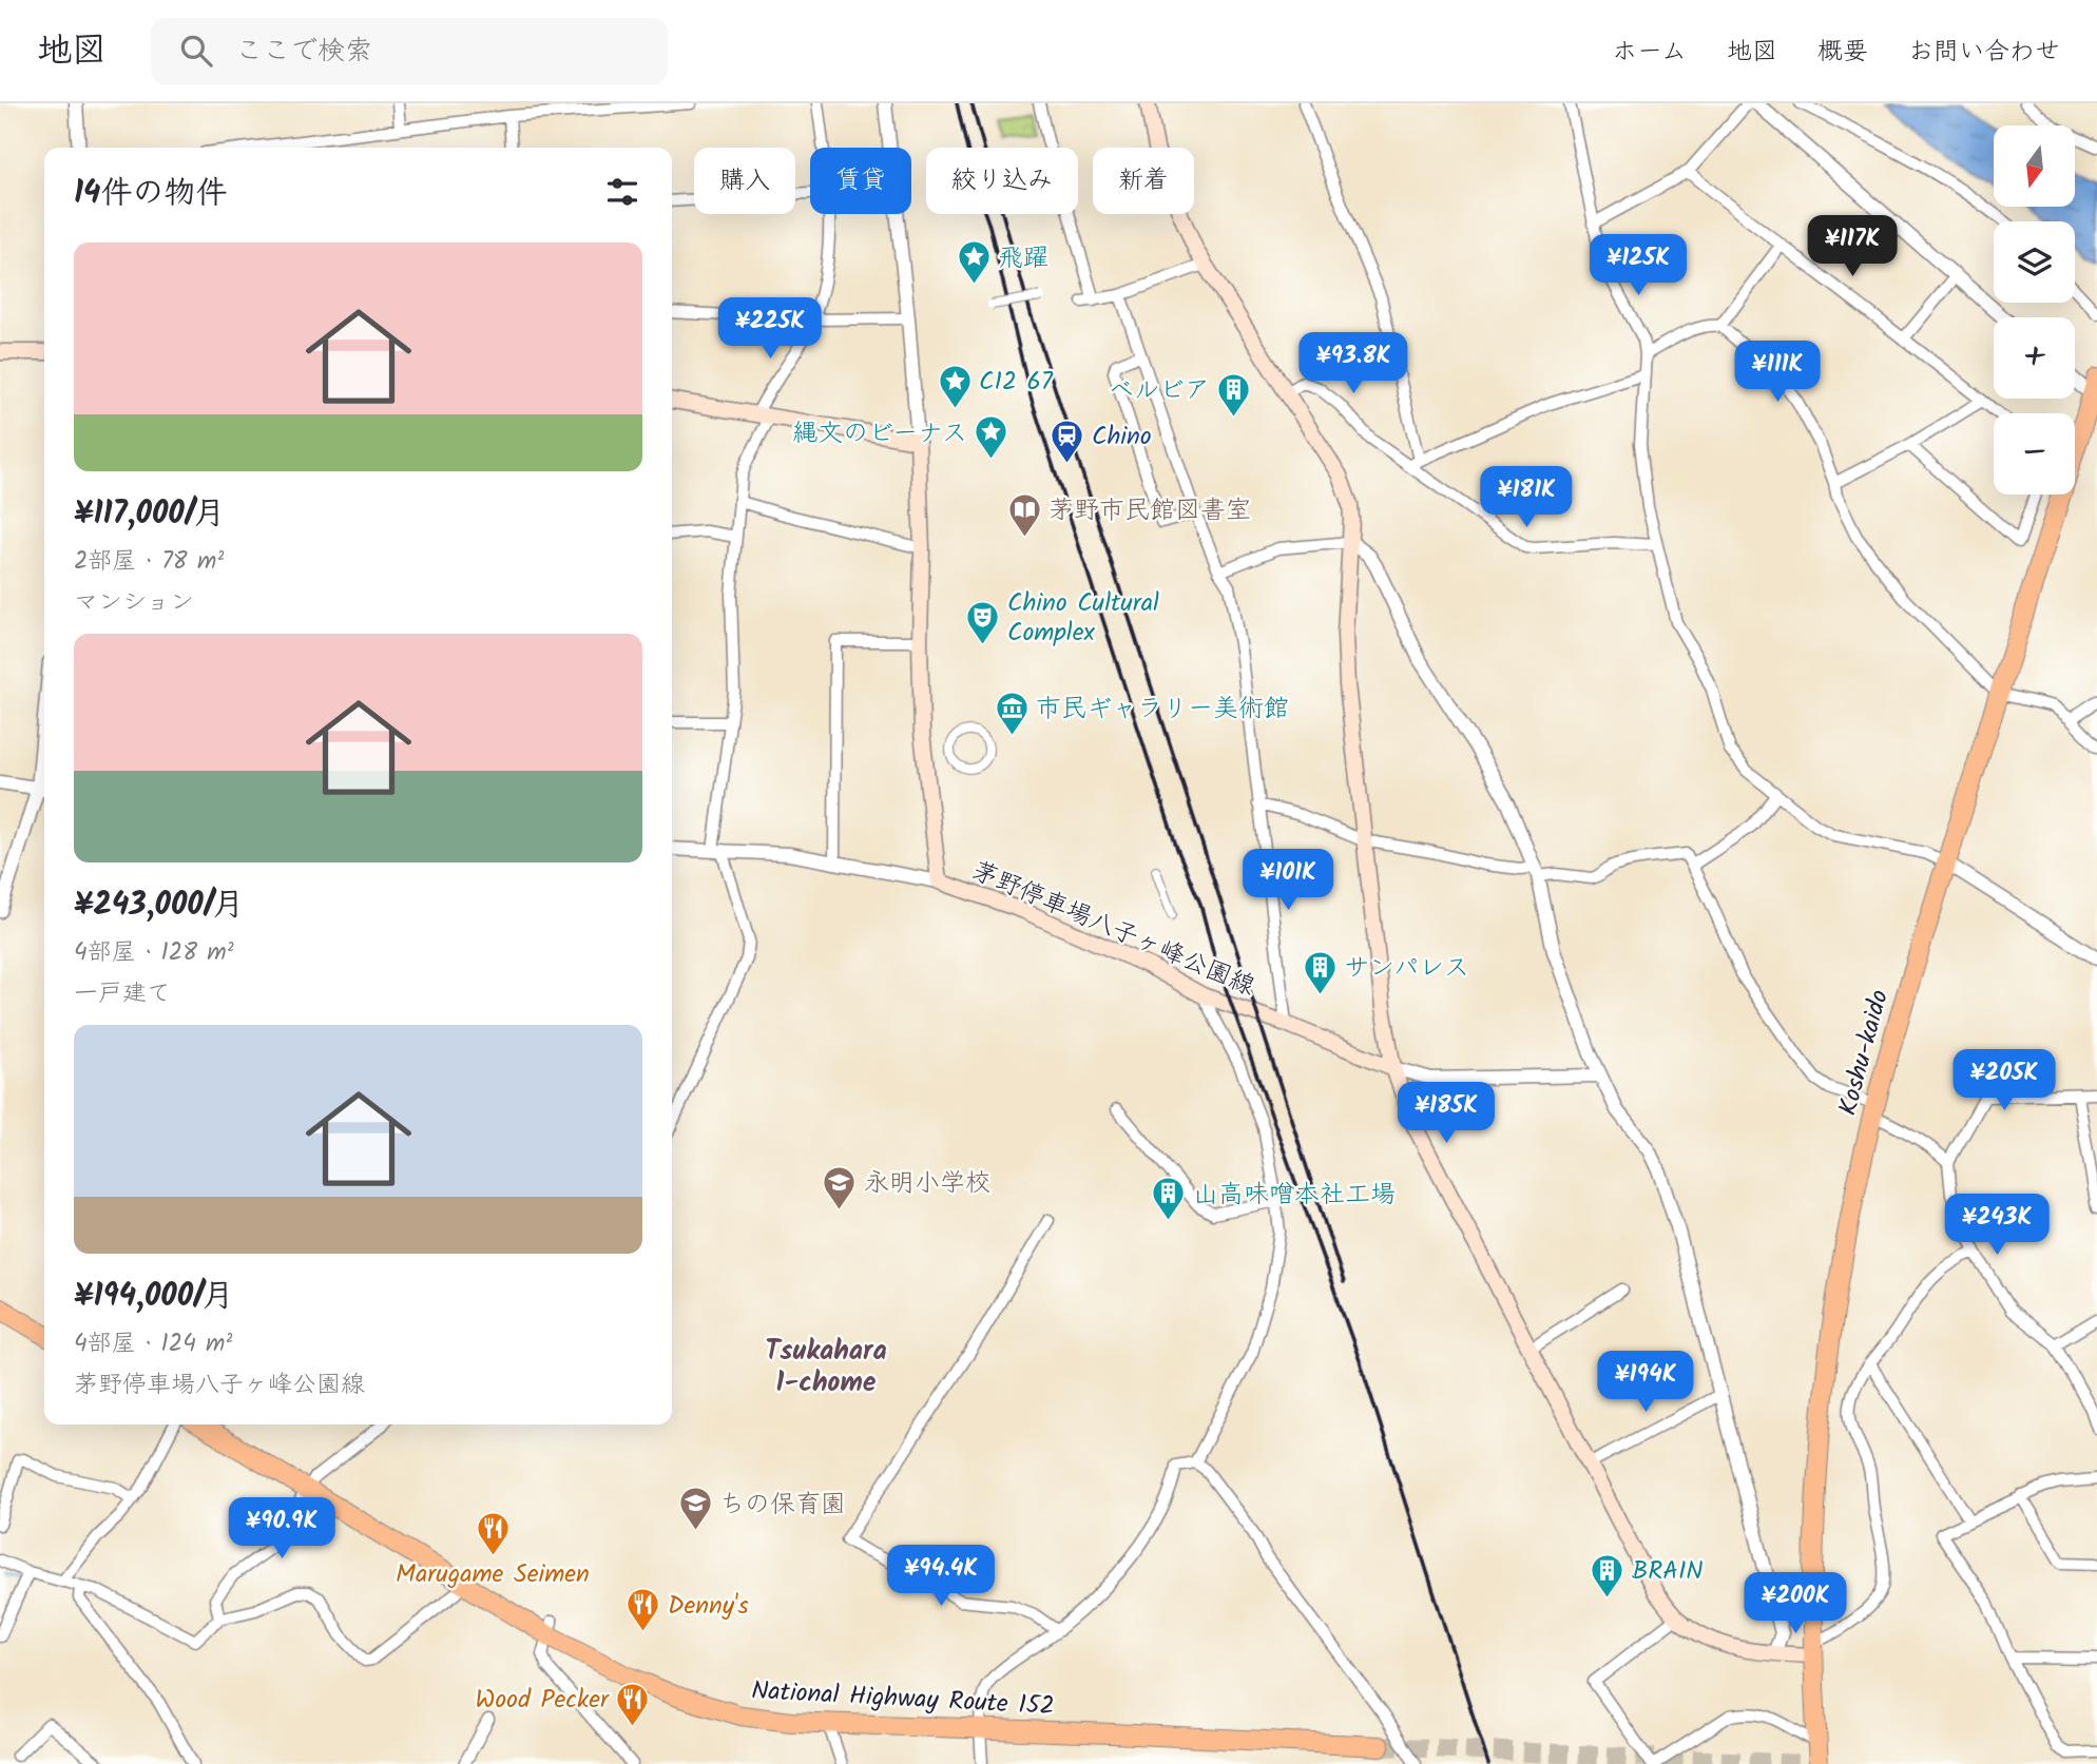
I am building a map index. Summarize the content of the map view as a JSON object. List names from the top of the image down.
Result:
{
  "streets": {
    "highway": ["Koshu-kaido", "National Highway Route 152"],
    "main road": ["茅野停車場八子ヶ峰公園線"]
  },
  "districts": ["Tsukahara 1-chome"],
  "places": {
    "place": ["飛躍", "C12 67", "縄文のビーナス"],
    "building": [
      "ベルビア",
      "サンパレス",
      "山高味噌本社工場",
      "BRAIN"
    ],
    "station": ["Chino"],
    "library": ["茅野市民館図書室"],
    "theatre": ["Chino Cultural Complex"],
    "museum": ["市民ギャラリー美術館"],
    "school or university": ["永明小学校", "ちの保育園"],
    "restaurant": ["Marugame Seimen", "Denny's", "Wood Pecker"]
  },
  "north": "bottom",
  "page": {
    "header": "地図",
    "search": "ここで検索",
    "nav": [
      "ホーム",
      "地図",
      "概要",
      "お問い合わせ"
    ],
    "map_buttons": ["+", "−"],
    "chip": [
      "購入",
      "賃貸",
      "絞り込み",
      "新着"
    ],
    "heading": "14件の物件",
    "price": [
      "¥117K",
      "¥125K",
      "¥225K",
      "¥93.8K",
      "¥111K",
      "¥181K",
      "¥101K",
      "¥205K",
      "¥185K",
      "¥243K",
      "¥194K",
      "¥90.9K",
      "¥94.4K",
      "¥200K"
    ],
    "list": [
      {
        "name": "¥117,000/月",
        "note": "2部屋 · 78 m² · マンション"
      },
      {
        "name": "¥243,000/月",
        "note": "4部屋 · 128 m² · 一戸建て"
      },
      {
        "name": "¥194,000/月",
        "note": "4部屋 · 124 m² · 茅野停車場八子ヶ峰公園線"
      }
    ]
  }
}
